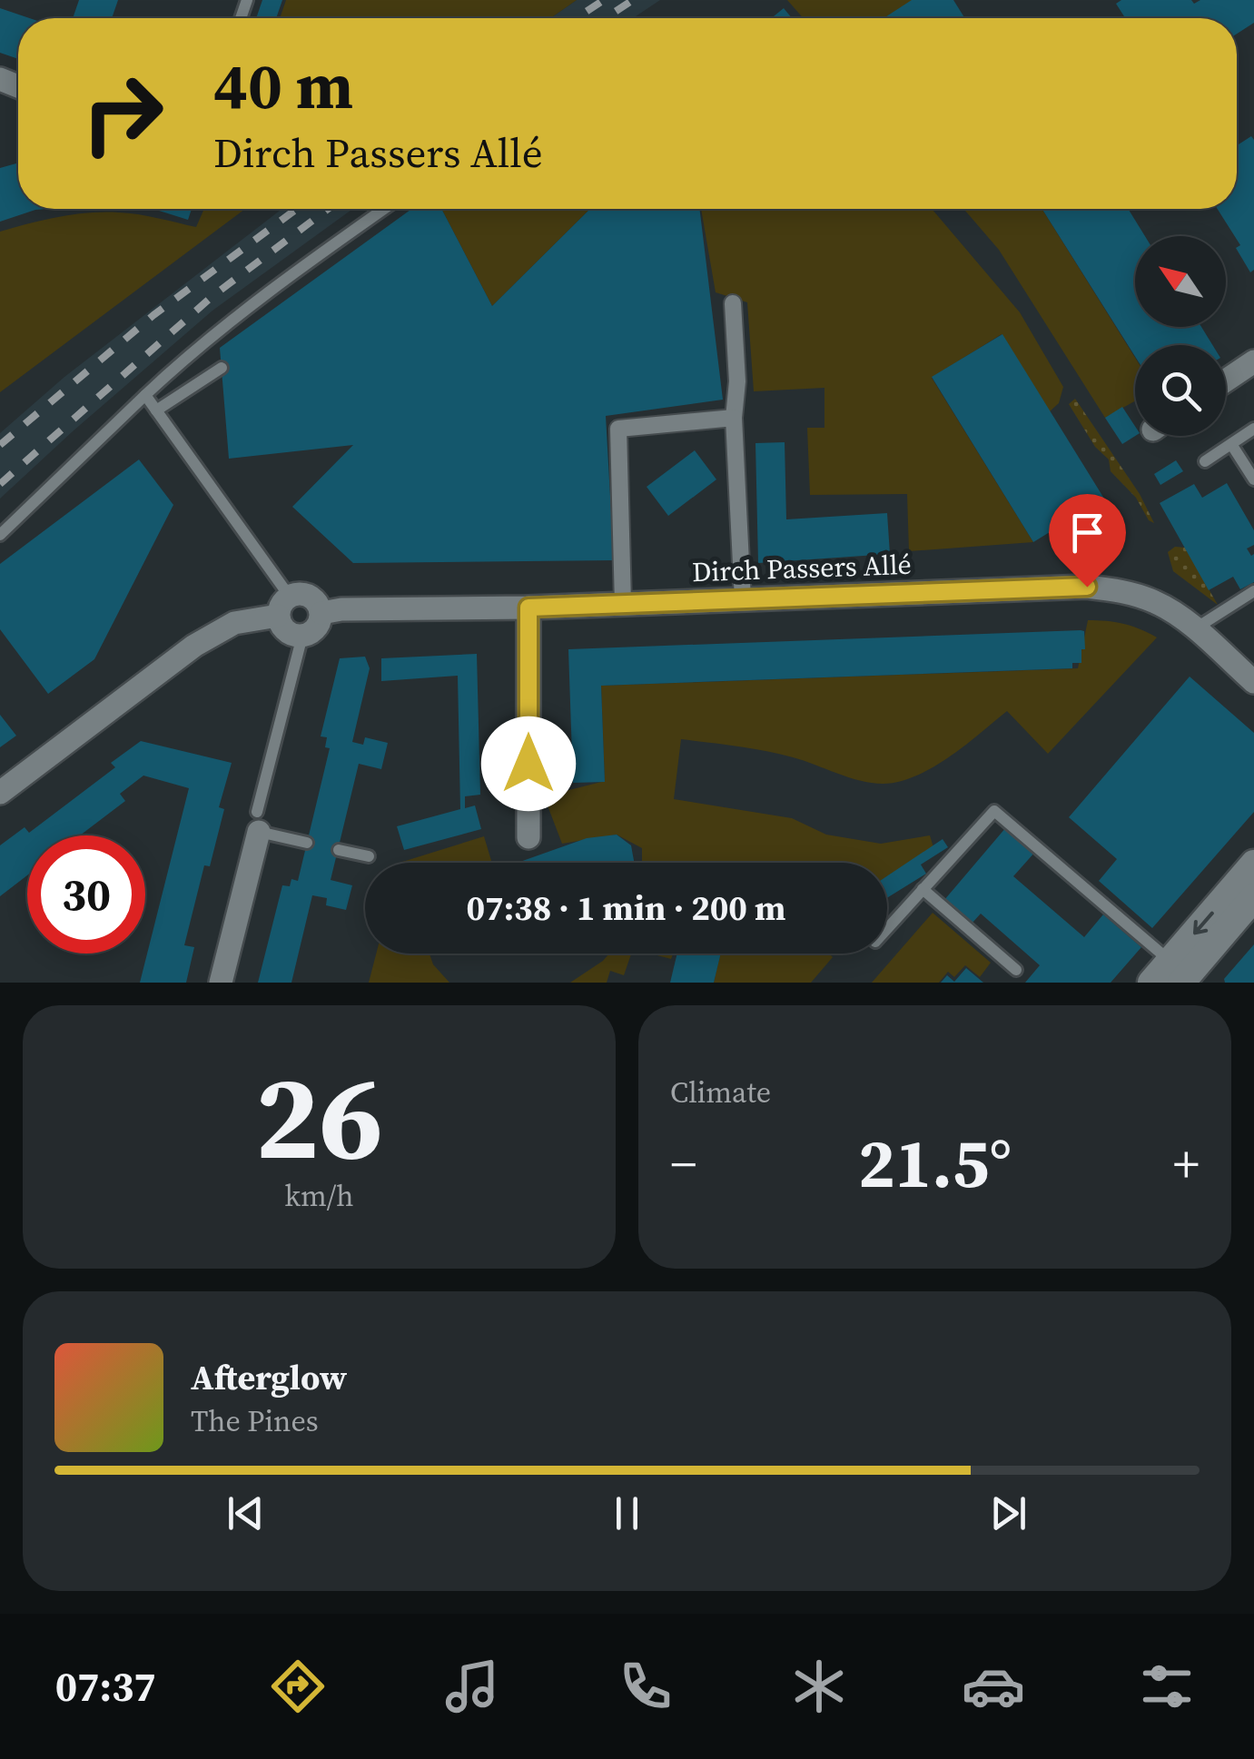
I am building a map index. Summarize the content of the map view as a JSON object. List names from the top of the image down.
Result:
{
  "streets": {
    "street": ["Dirch Passers Allé"]
  },
  "north": "top left",
  "page": {
    "turn": ["40 m", "Dirch Passers Allé"],
    "limit": "30",
    "trip": "07:38 · 1 min · 200 m",
    "tile": [
      ["26", "km/h"],
      "Climate"
    ],
    "heat": ["−", "21.5°", "+"],
    "song": ["Afterglow", "The Pines"],
    "tabs": "07:37"
  }
}
